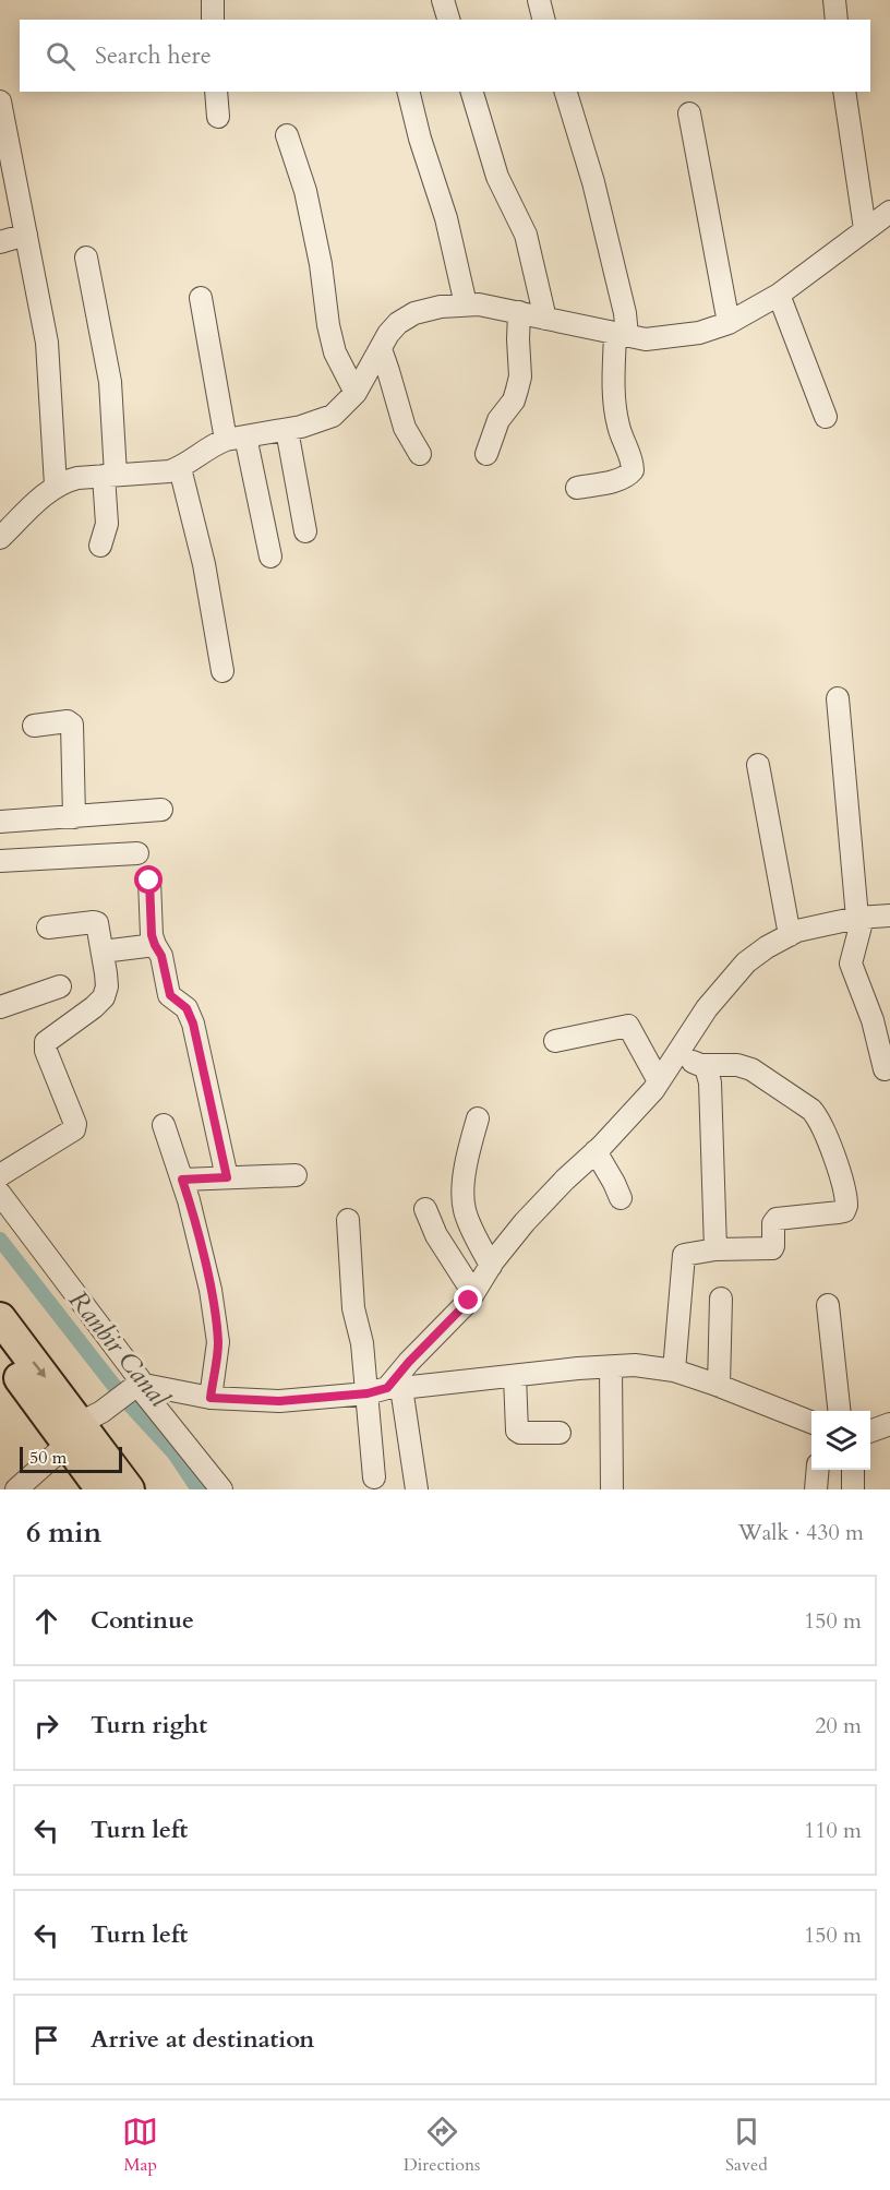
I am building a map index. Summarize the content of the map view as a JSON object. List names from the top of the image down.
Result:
{
  "water": ["Ranbir Canal"],
  "scale_bar": "50 m",
  "page": {
    "search": "Search here",
    "scale": "50 m",
    "heading": ["6 min", "Walk · 430 m"],
    "list": [
      ["Continue", "150 m"],
      ["Turn right", "20 m"],
      ["Turn left", "110 m"],
      ["Turn left", "150 m"],
      "Arrive at destination"
    ],
    "nav": ["Map", "Directions", "Saved"]
  }
}
